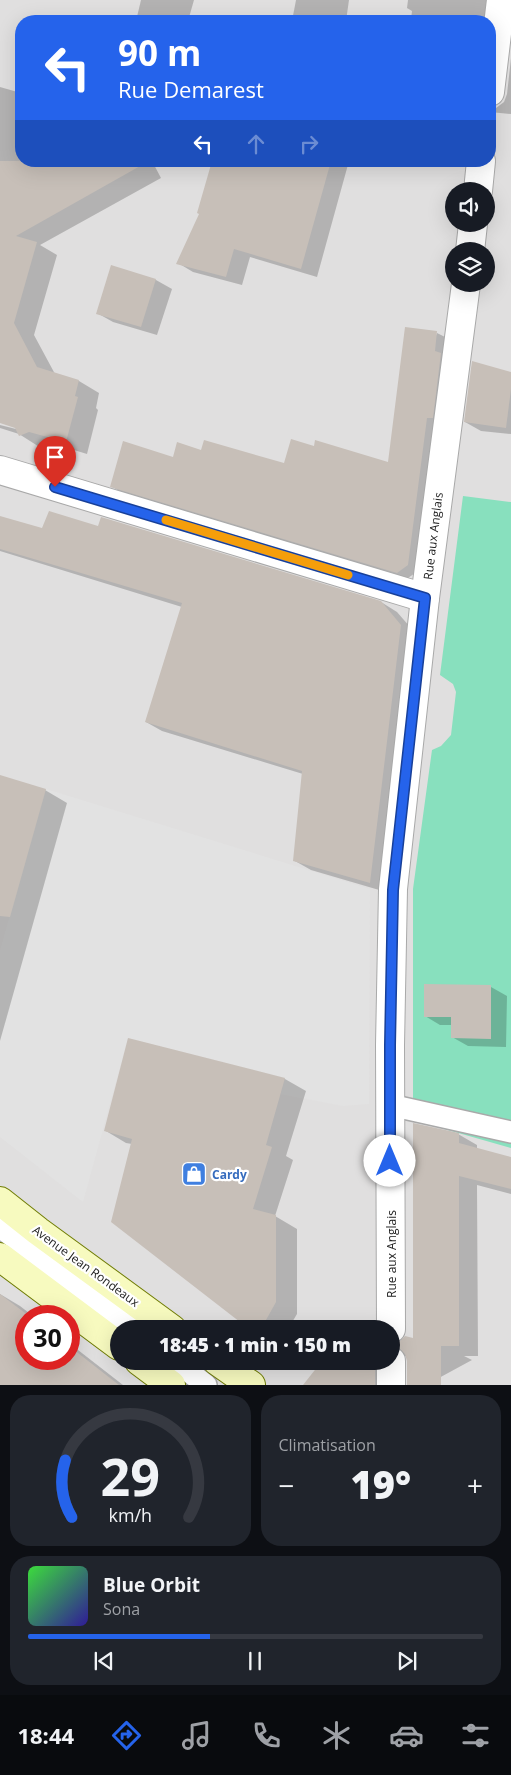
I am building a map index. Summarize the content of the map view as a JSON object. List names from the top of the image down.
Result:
{
  "streets": {
    "main road": ["Avenue Jean Rondeaux"],
    "street": ["Rue aux Anglais"]
  },
  "places": {
    "shop": ["Cardy"]
  },
  "page": {
    "turn": ["90 m", "Rue Demarest"],
    "limit": "30",
    "trip": "18:45 · 1 min · 150 m",
    "tile": "Climatisation",
    "heat": ["−", "19°", "+"],
    "song": ["Blue Orbit", "Sona"],
    "tabs": "18:44",
    "gauge": ["29", "km/h"]
  }
}
